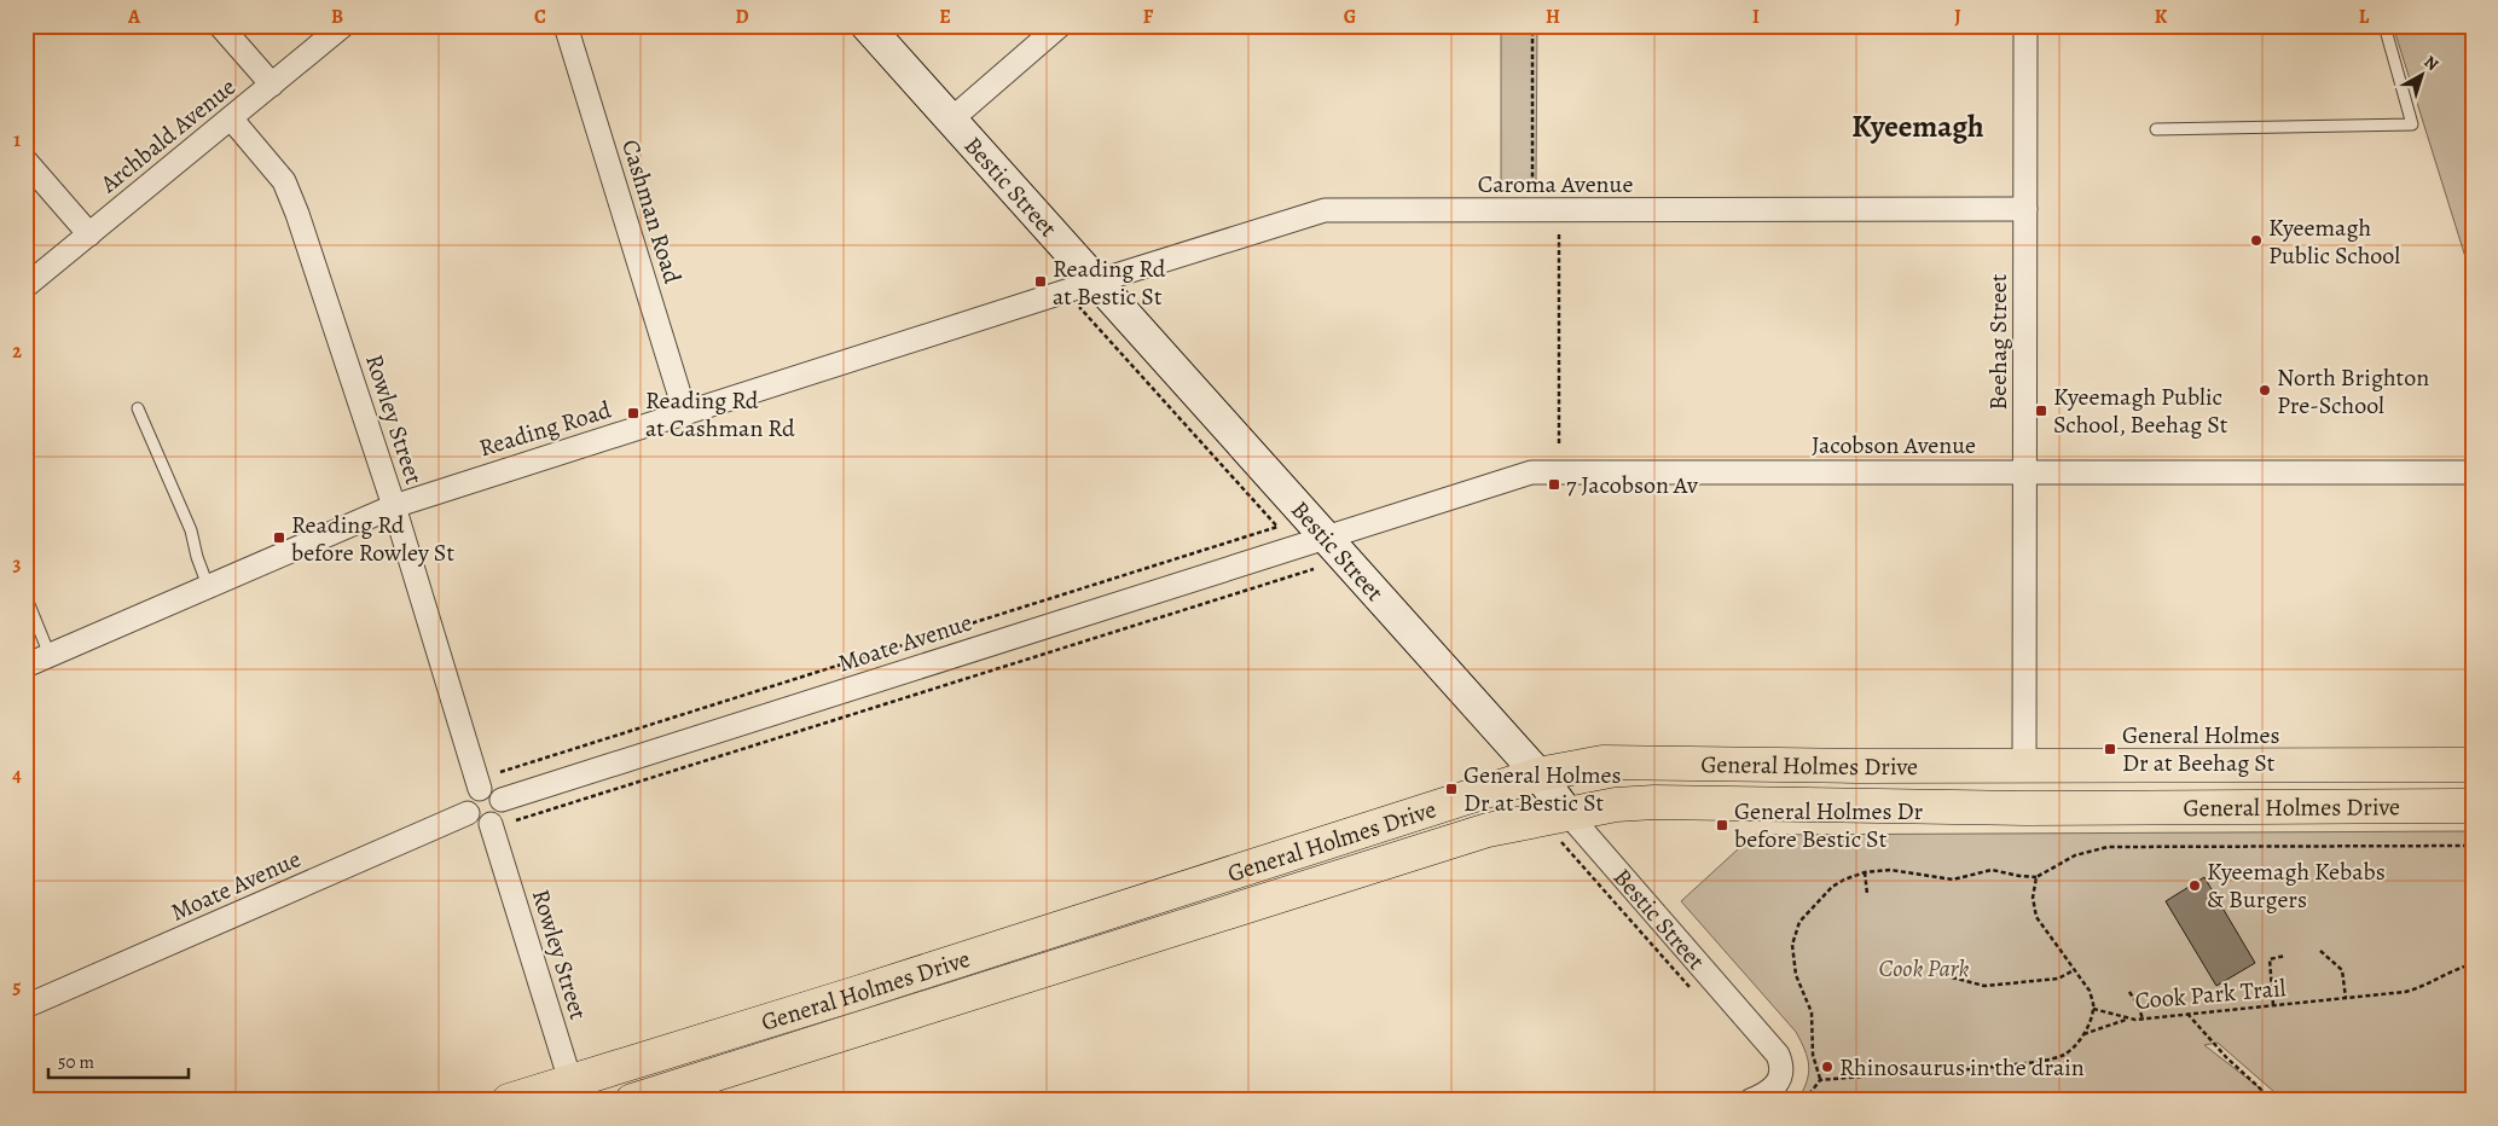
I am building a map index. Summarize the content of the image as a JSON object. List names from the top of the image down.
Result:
{
  "streets": {
    "highway": ["General Holmes Drive"],
    "main road": ["Bestic Street"],
    "street": [
      "Archbald Avenue",
      "Caroma Avenue",
      "Cashman Road",
      "Beehag Street",
      "Rowley Street",
      "Reading Road",
      "Jacobson Avenue",
      "Moate Avenue"
    ],
    "path": ["Cook Park Trail"]
  },
  "crossings": [
    ["Archbald Avenue", "Rowley Street"],
    ["Caroma Avenue", "Bestic Street"],
    ["Caroma Avenue", "Beehag Street"],
    ["Caroma Avenue", "Reading Road"],
    ["Bestic Street", "Reading Road"],
    ["Bestic Street", "Jacobson Avenue"],
    ["Bestic Street", "Moate Avenue"],
    ["Bestic Street", "General Holmes Drive"],
    ["Cashman Road", "Reading Road"],
    ["Beehag Street", "Jacobson Avenue"],
    ["Beehag Street", "General Holmes Drive"],
    ["Rowley Street", "Reading Road"],
    ["Rowley Street", "Moate Avenue"],
    ["Rowley Street", "General Holmes Drive"],
    ["Jacobson Avenue", "Moate Avenue"]
  ],
  "districts": ["Kyeemagh"],
  "parks": ["Cook Park"],
  "places": {
    "other": [
      "Kyeemagh Public School",
      "North Brighton Pre-School",
      "Kyeemagh Kebabs & Burgers",
      "Rhinosaurus in the drain"
    ],
    "transit": [
      "Reading Rd at Bestic St",
      "Kyeemagh Public School, Beehag St",
      "Reading Rd at Cashman Rd",
      "7 Jacobson Av",
      "Reading Rd before Rowley St",
      "General Holmes Dr at Beehag St",
      "General Holmes Dr at Bestic St",
      "General Holmes Dr before Bestic St"
    ]
  },
  "scale_bar": "50 m",
  "north": "top right",
  "grid": {
    "columns": [
      "A",
      "B",
      "C",
      "D",
      "E",
      "F",
      "G",
      "H",
      "I",
      "J",
      "K",
      "L"
    ],
    "rows": [
      "1",
      "2",
      "3",
      "4",
      "5"
    ]
  }
}
